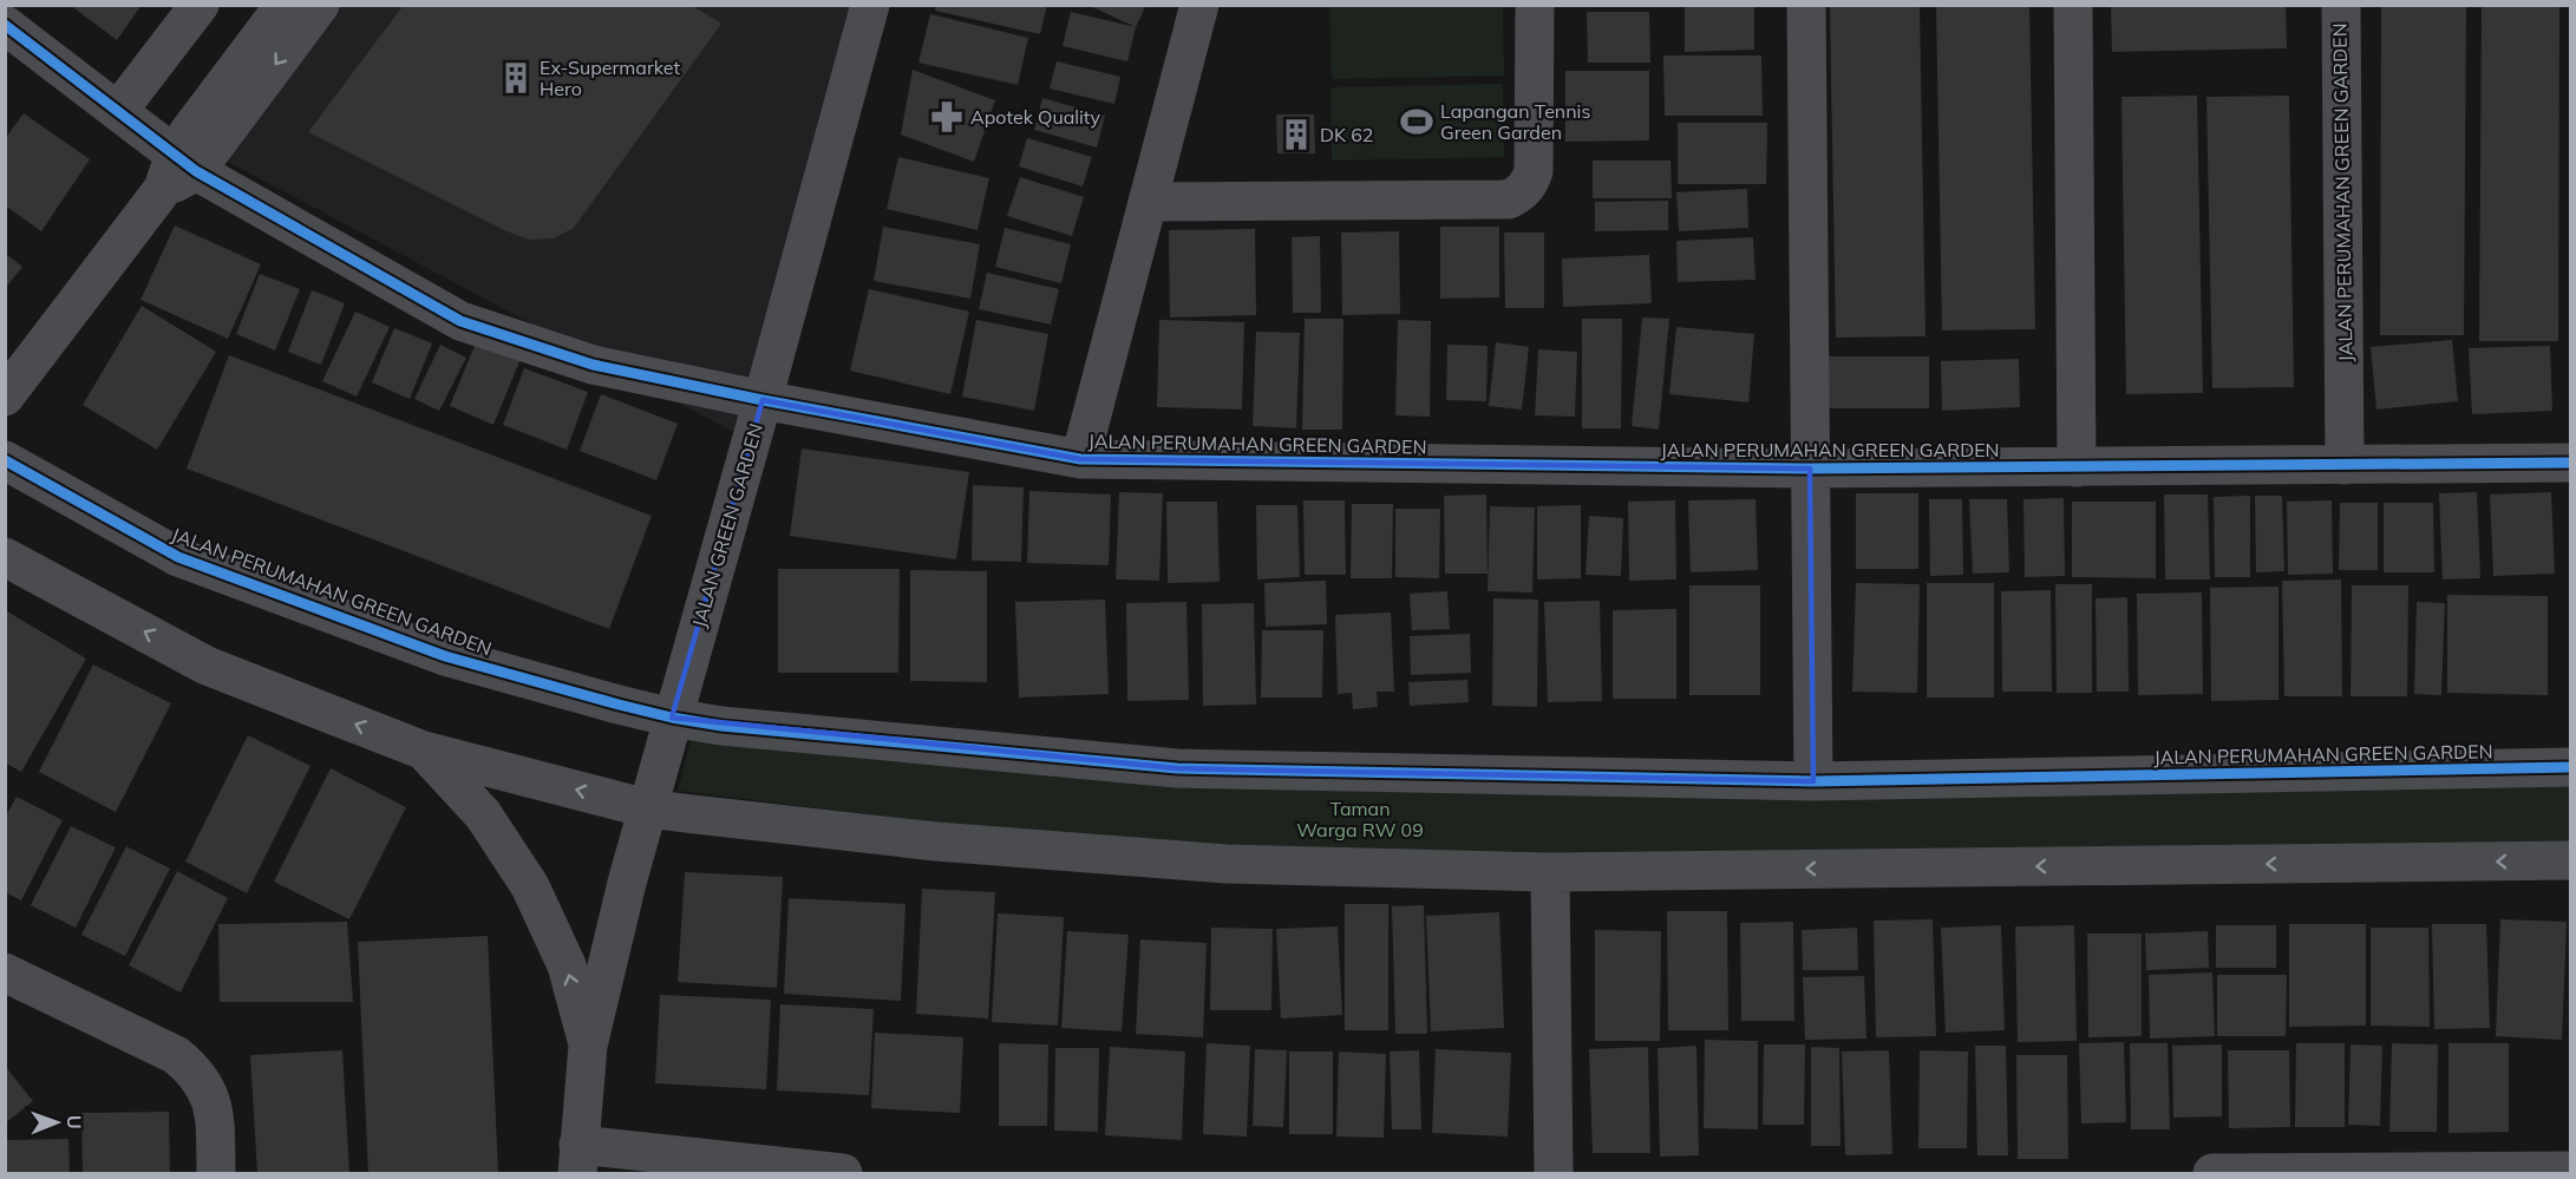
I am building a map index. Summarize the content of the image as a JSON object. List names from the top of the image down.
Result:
{
  "streets": {
    "street": ["JALAN PERUMAHAN GREEN GARDEN", "JALAN GREEN GARDEN"]
  },
  "crossings": [
    ["JALAN PERUMAHAN GREEN GARDEN", "JALAN GREEN GARDEN"]
  ],
  "parks": ["Taman Warga RW 09"],
  "places": {
    "building": ["Ex-Supermarket Hero", "DK 62"],
    "pharmacy": ["Apotek Quality"],
    "sports": ["Lapangan Tennis Green Garden"]
  },
  "north": "right"
}
